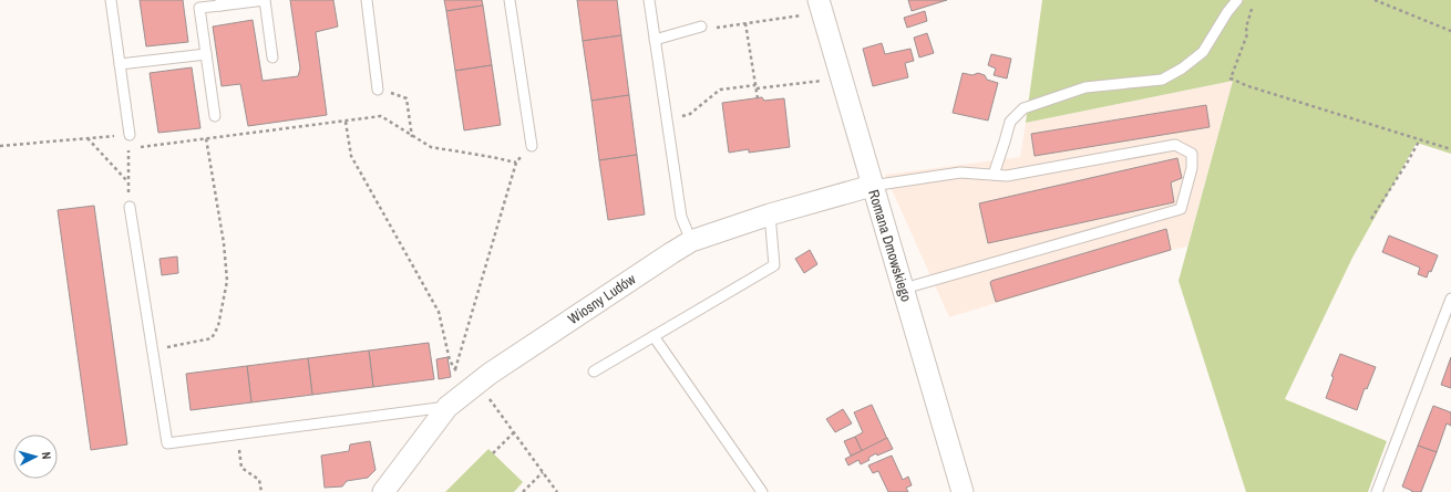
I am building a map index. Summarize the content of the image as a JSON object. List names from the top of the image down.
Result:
{
  "streets": {
    "street": ["Romana Dmowskiego", "Wiosny Ludów"]
  },
  "crossings": [
    ["Romana Dmowskiego", "Wiosny Ludów"]
  ],
  "north": "right"
}
